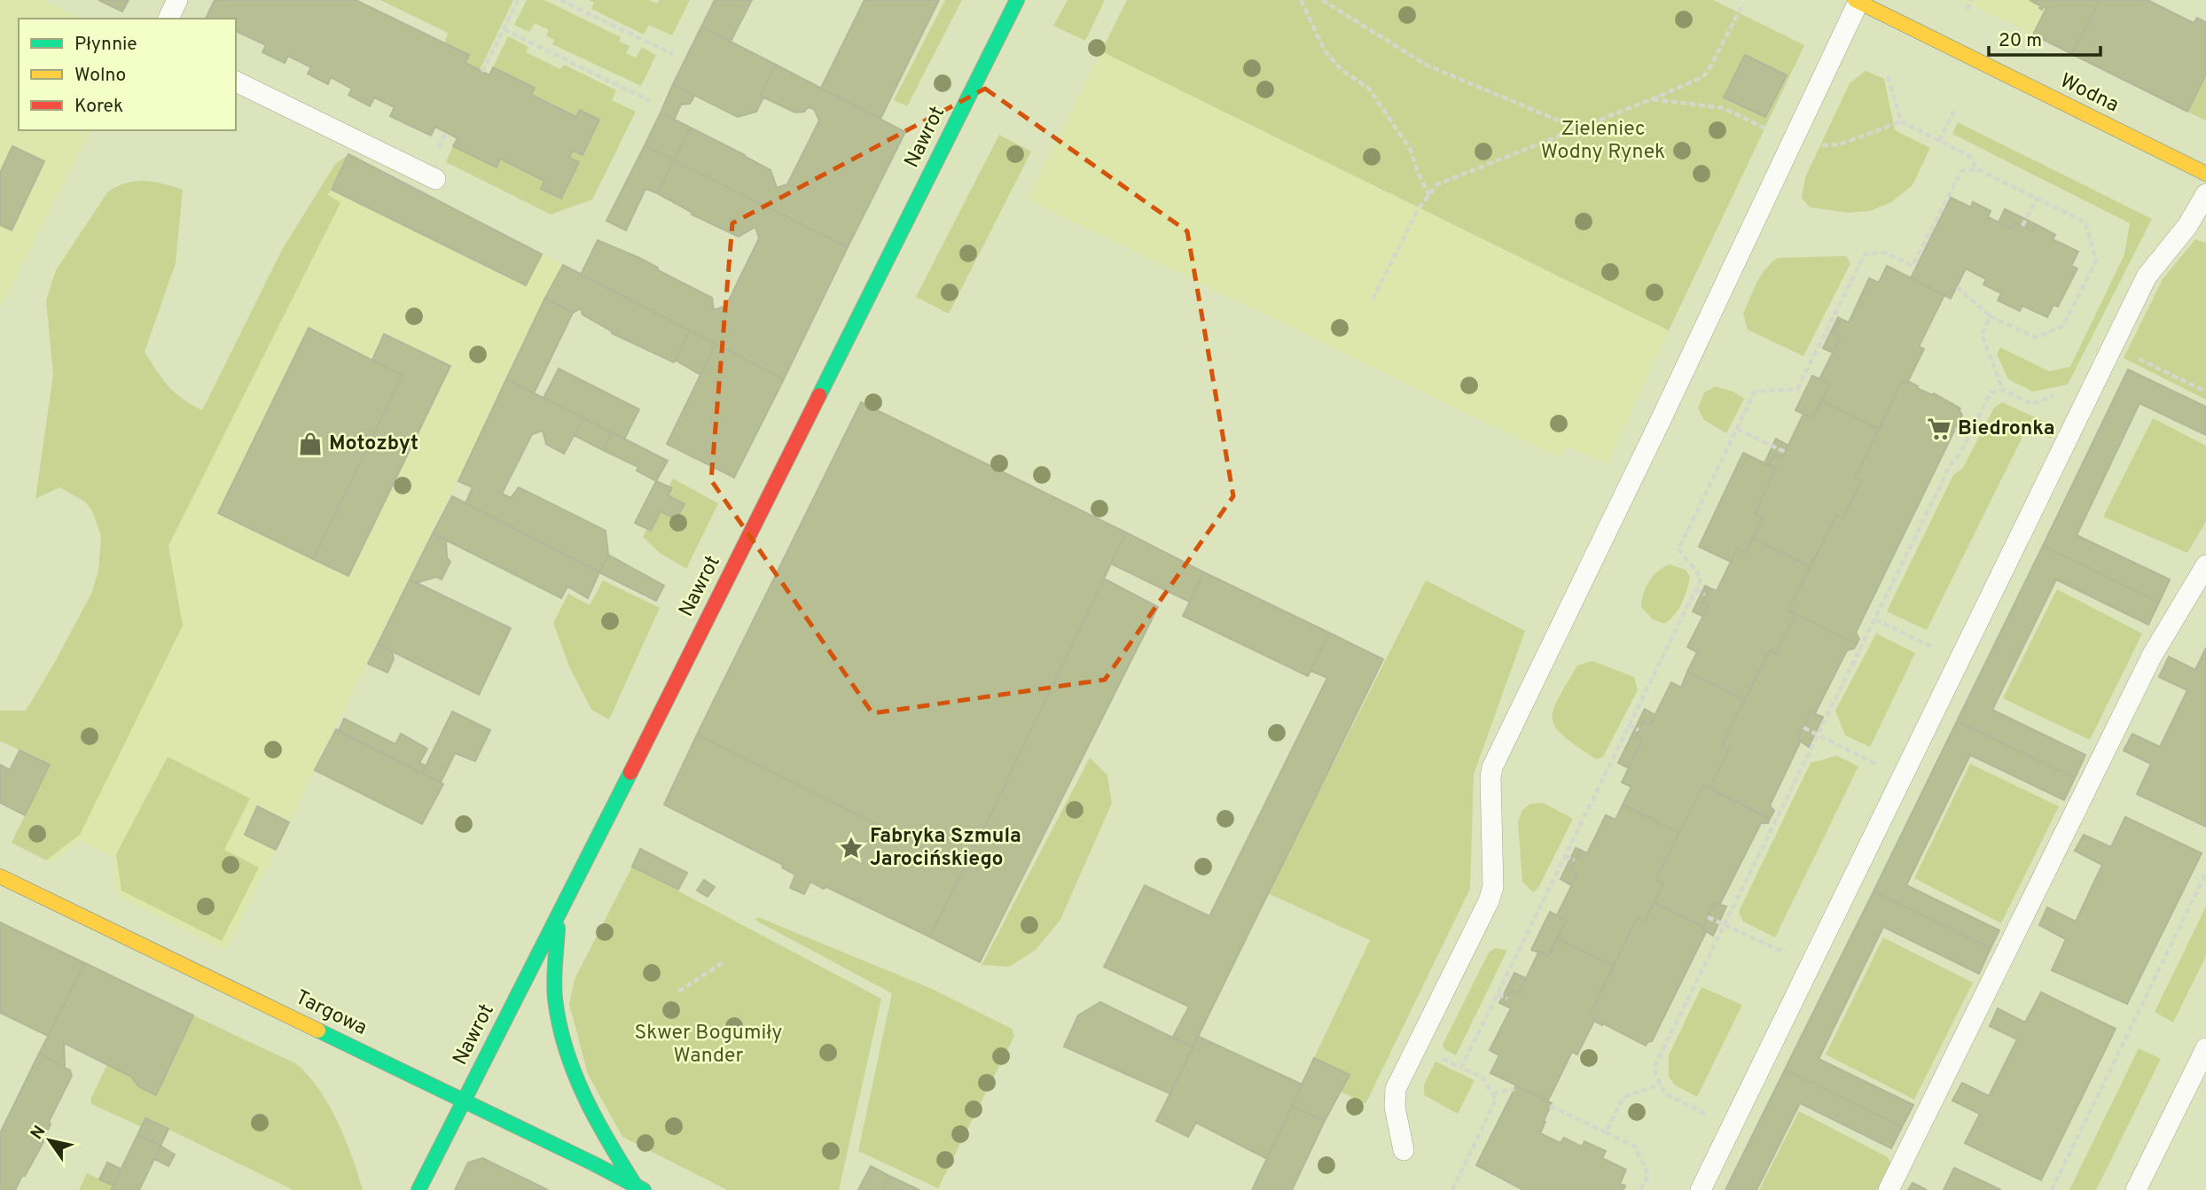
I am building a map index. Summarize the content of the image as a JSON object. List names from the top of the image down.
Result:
{
  "streets": {
    "street": ["Wodna", "Nawrot", "Targowa"]
  },
  "crossings": [
    ["Nawrot", "Targowa"]
  ],
  "parks": ["Zieleniec Wodny Rynek", "Skwer Bogumiły Wander"],
  "places": {
    "supermarket": ["Biedronka"],
    "shop": ["Motozbyt"],
    "place": ["Fabryka Szmula Jarocińskiego"]
  },
  "legend": ["Płynnie", "Wolno", "Korek"],
  "scale_bar": "20 m",
  "north": "top left"
}
